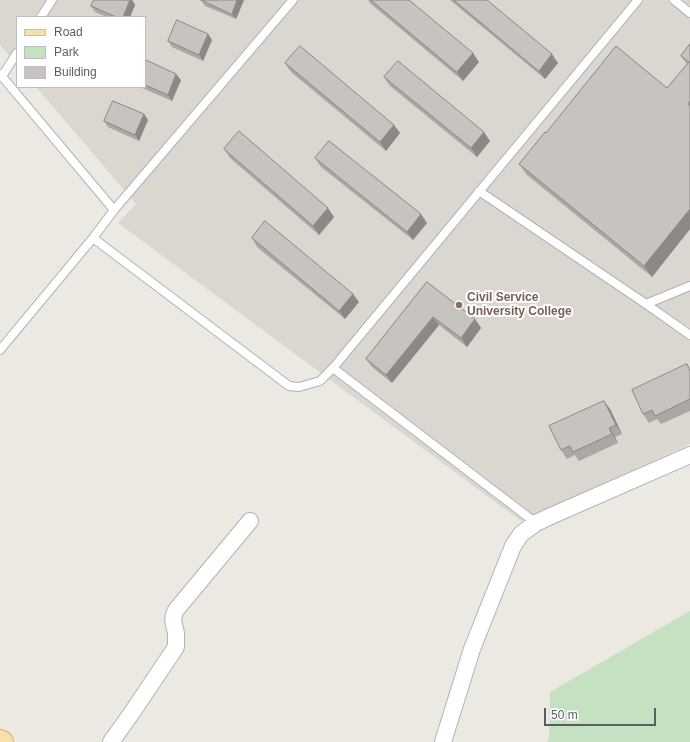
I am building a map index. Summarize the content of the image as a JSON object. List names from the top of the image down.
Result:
{
  "places": ["Civil Service University College"],
  "legend": ["Road", "Park", "Building"],
  "scale_bar": "50 m"
}
